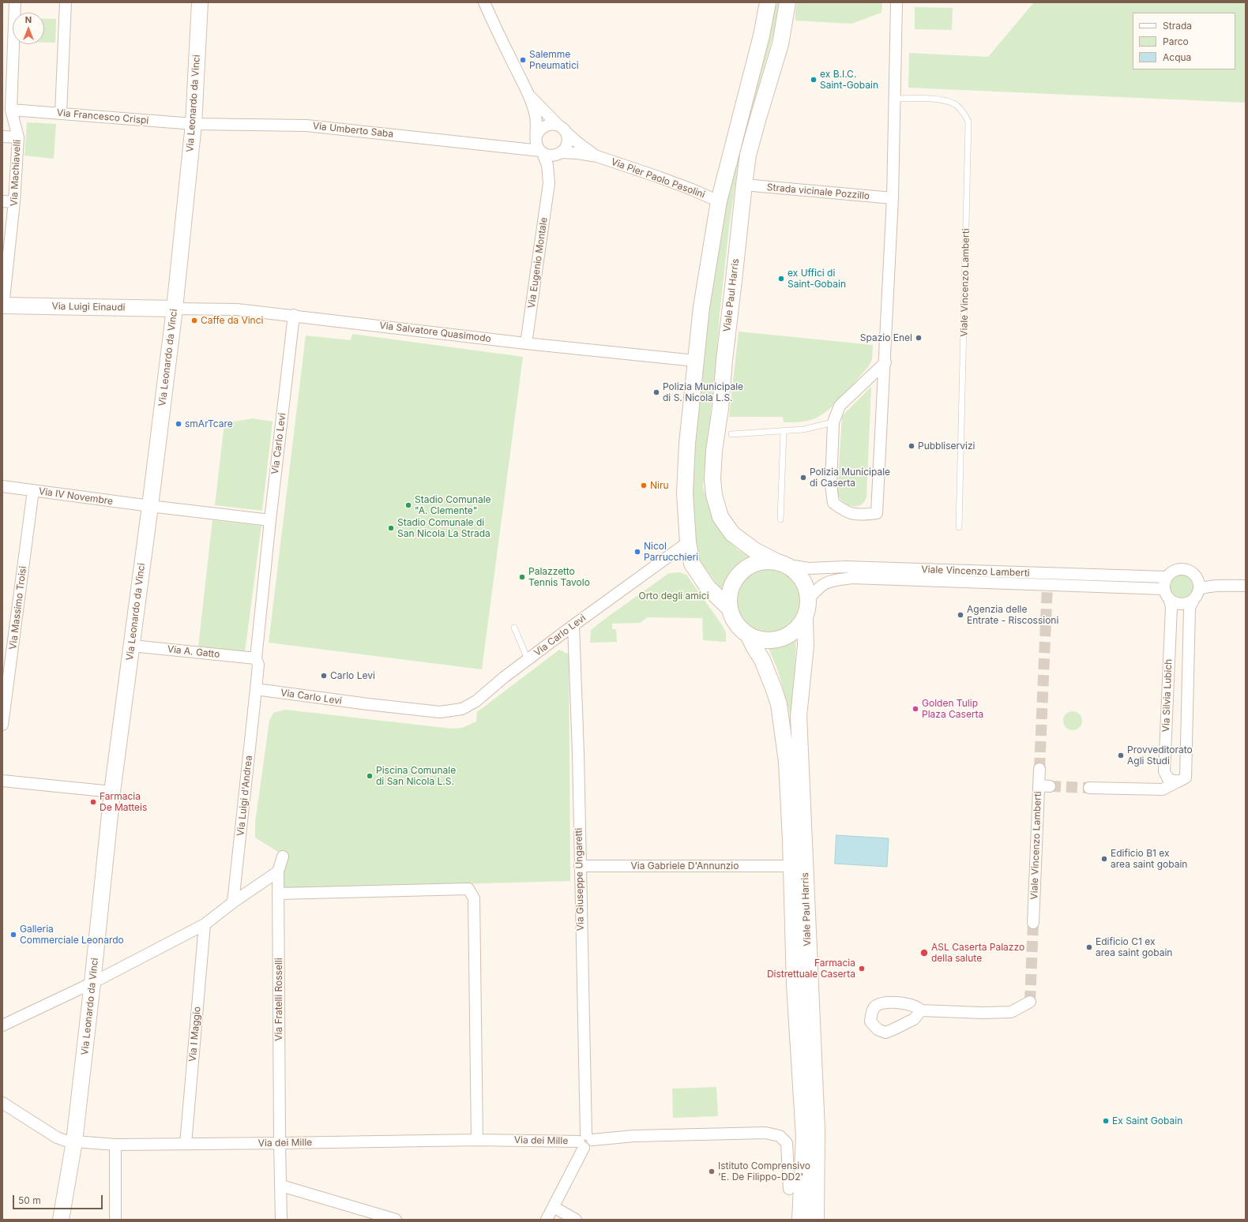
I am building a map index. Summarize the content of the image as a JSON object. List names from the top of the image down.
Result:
{
  "streets": {
    "street": [
      "Via Leonardo da Vinci",
      "Via Francesco Crispi",
      "Via Umberto Saba",
      "Via Machiavelli",
      "Via Pier Paolo Pasolini",
      "Strada vicinale Pozzillo",
      "Via Eugenio Montale",
      "Viale Vincenzo Lamberti",
      "Viale Paul Harris",
      "Via Luigi Einaudi",
      "Via Salvatore Quasimodo",
      "Via Carlo Levi",
      "Via IV Novembre",
      "Via Massimo Troisi",
      "Via A. Gatto",
      "Via Silvia Lubich",
      "Via Luigi d'Andrea",
      "Via Gabriele D'Annunzio",
      "Via Giuseppe Ungaretti",
      "Via Fratelli Rosselli",
      "Via I Maggio",
      "Via dei Mille"
    ]
  },
  "crossings": [
    ["Via Leonardo da Vinci", "Via Francesco Crispi"],
    ["Via Leonardo da Vinci", "Via Umberto Saba"],
    ["Via Leonardo da Vinci", "Via Luigi Einaudi"],
    ["Via Leonardo da Vinci", "Via Salvatore Quasimodo"],
    ["Via Leonardo da Vinci", "Via IV Novembre"],
    ["Via Leonardo da Vinci", "Via A. Gatto"],
    ["Via Leonardo da Vinci", "Via dei Mille"],
    ["Via Francesco Crispi", "Via Umberto Saba"],
    ["Via Francesco Crispi", "Via Machiavelli"],
    ["Via Umberto Saba", "Via Pier Paolo Pasolini"],
    ["Via Umberto Saba", "Via Eugenio Montale"],
    ["Via Machiavelli", "Via Luigi Einaudi"],
    ["Via Pier Paolo Pasolini", "Via Eugenio Montale"],
    ["Strada vicinale Pozzillo", "Viale Paul Harris"],
    ["Via Eugenio Montale", "Via Salvatore Quasimodo"],
    ["Viale Vincenzo Lamberti", "Viale Paul Harris"],
    ["Viale Vincenzo Lamberti", "Via Silvia Lubich"],
    ["Viale Paul Harris", "Via Gabriele D'Annunzio"],
    ["Via Luigi Einaudi", "Via Salvatore Quasimodo"],
    ["Via Salvatore Quasimodo", "Via Carlo Levi"],
    ["Via Carlo Levi", "Via IV Novembre"],
    ["Via Carlo Levi", "Via A. Gatto"],
    ["Via Carlo Levi", "Via Luigi d'Andrea"],
    ["Via Carlo Levi", "Via Giuseppe Ungaretti"],
    ["Via IV Novembre", "Via Massimo Troisi"],
    ["Via Gabriele D'Annunzio", "Via Giuseppe Ungaretti"],
    ["Via Giuseppe Ungaretti", "Via dei Mille"],
    ["Via Fratelli Rosselli", "Via dei Mille"],
    ["Via I Maggio", "Via dei Mille"]
  ],
  "parks": ["Orto degli amici"],
  "places": [
    "Salemme Pneumatici",
    "ex B.I.C. Saint-Gobain",
    "ex Uffici di Saint-Gobain",
    "Caffe da Vinci",
    "Spazio Enel",
    "Polizia Municipale di S. Nicola L.S.",
    "smArTcare",
    "Pubbliservizi",
    "Polizia Municipale di Caserta",
    "Niru",
    "Stadio Comunale \"A. Clemente\"",
    "Stadio Comunale di San Nicola La Strada",
    "Nicol Parrucchieri",
    "Palazzetto Tennis Tavolo",
    "Agenzia delle Entrate - Riscossioni",
    "Carlo Levi",
    "Golden Tulip Plaza Caserta",
    "Provveditorato Agli Studi",
    "Piscina Comunale di San Nicola L.S.",
    "Farmacia De Matteis",
    "Edificio B1 ex area saint gobain",
    "Galleria Commerciale Leonardo",
    "Edificio C1 ex area saint gobain",
    "ASL Caserta Palazzo della salute",
    "Farmacia Distrettuale Caserta",
    "Ex Saint Gobain",
    "Istituto Comprensivo 'E. De Filippo-DD2'"
  ],
  "legend": ["Strada", "Parco", "Acqua"],
  "scale_bar": "50 m",
  "north": "top"
}
